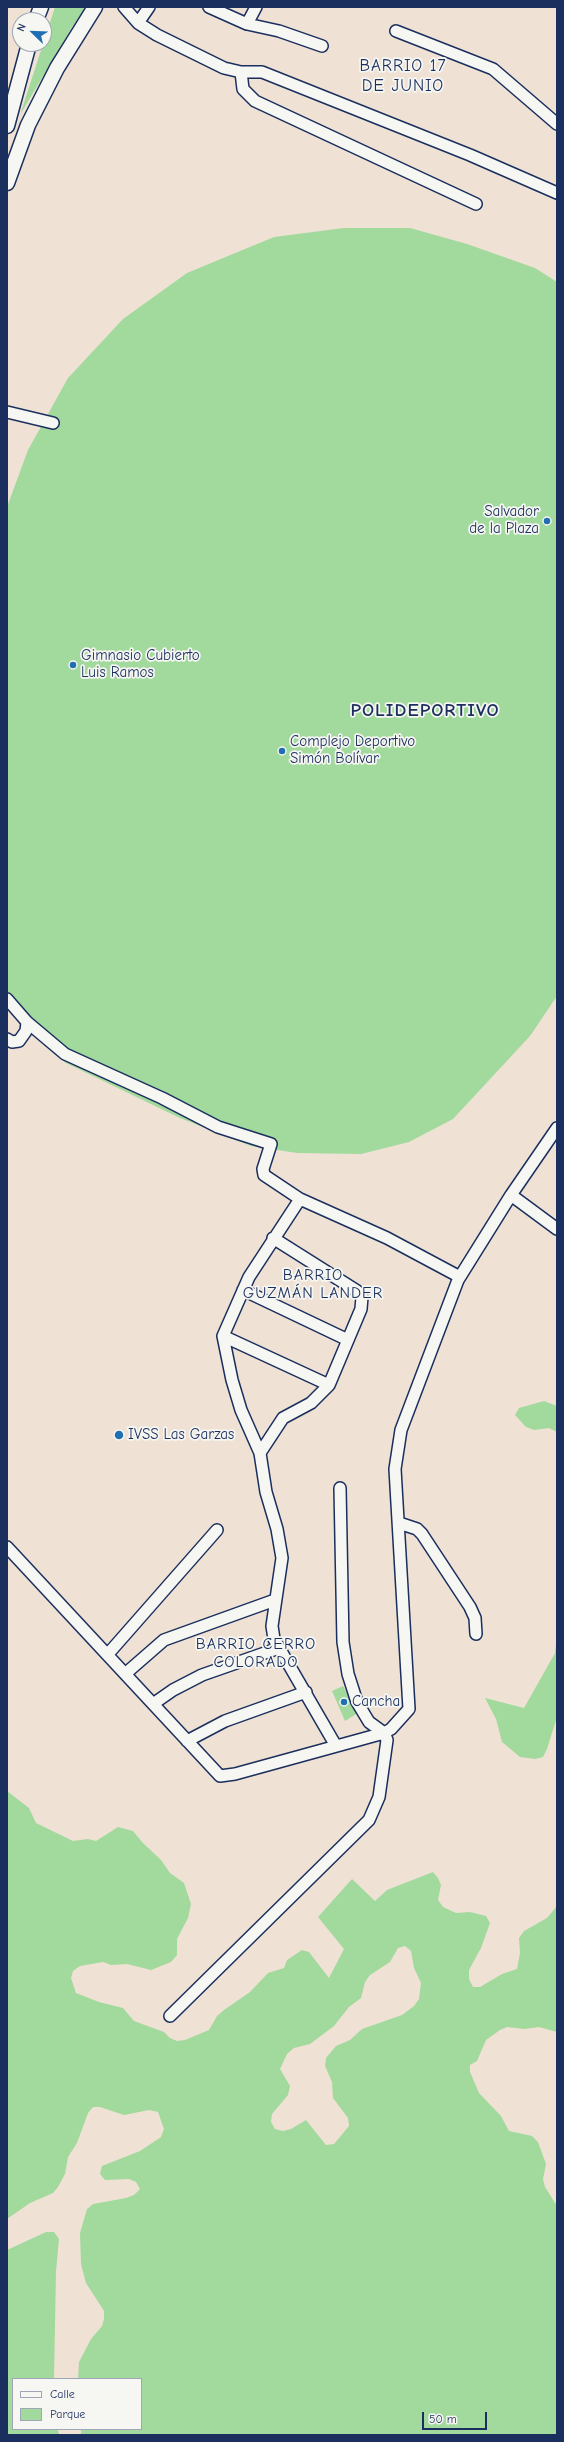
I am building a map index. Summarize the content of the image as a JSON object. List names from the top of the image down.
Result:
{
  "districts": [
    "BARRIO 17 DE JUNIO",
    "POLIDEPORTIVO",
    "BARRIO GUZMÁN LANDER",
    "BARRIO CERRO COLORADO"
  ],
  "places": [
    "Salvador de la Plaza",
    "Gimnasio Cubierto Luis Ramos",
    "Complejo Deportivo Simón Bolívar",
    "IVSS Las Garzas",
    "Cancha"
  ],
  "legend": ["Calle", "Parque"],
  "scale_bar": "50 m",
  "north": "top left"
}
